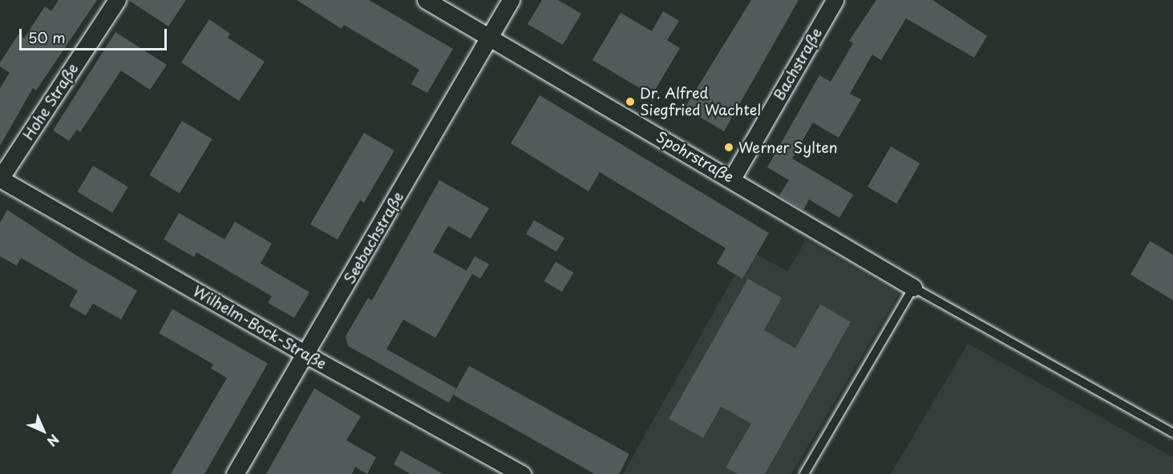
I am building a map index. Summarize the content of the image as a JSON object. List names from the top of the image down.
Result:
{
  "streets": {
    "street": [
      "Bachstraße",
      "Hohe Straße",
      "Spohrstraße",
      "Seebachstraße",
      "Wilhelm-Bock-Straße"
    ]
  },
  "crossings": [
    ["Bachstraße", "Spohrstraße"],
    ["Hohe Straße", "Wilhelm-Bock-Straße"],
    ["Spohrstraße", "Seebachstraße"],
    ["Seebachstraße", "Wilhelm-Bock-Straße"]
  ],
  "places": ["Dr. Alfred Siegfried Wachtel", "Werner Sylten"],
  "scale_bar": "50 m",
  "north": "bottom right"
}
